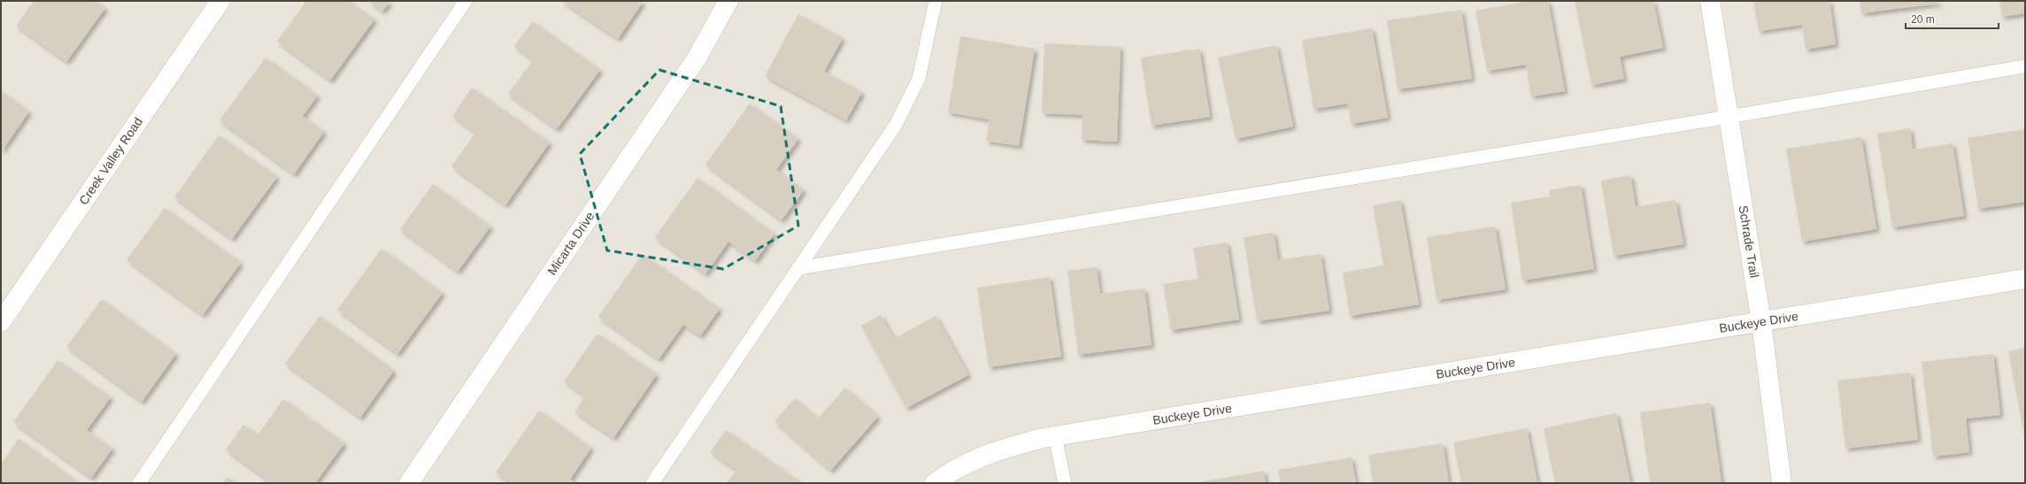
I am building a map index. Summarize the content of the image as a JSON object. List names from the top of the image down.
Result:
{
  "streets": {
    "street": [
      "Creek Valley Road",
      "Schrade Trail",
      "Micarta Drive",
      "Buckeye Drive"
    ]
  },
  "crossings": [
    ["Schrade Trail", "Buckeye Drive"]
  ],
  "scale_bar": "20 m"
}
